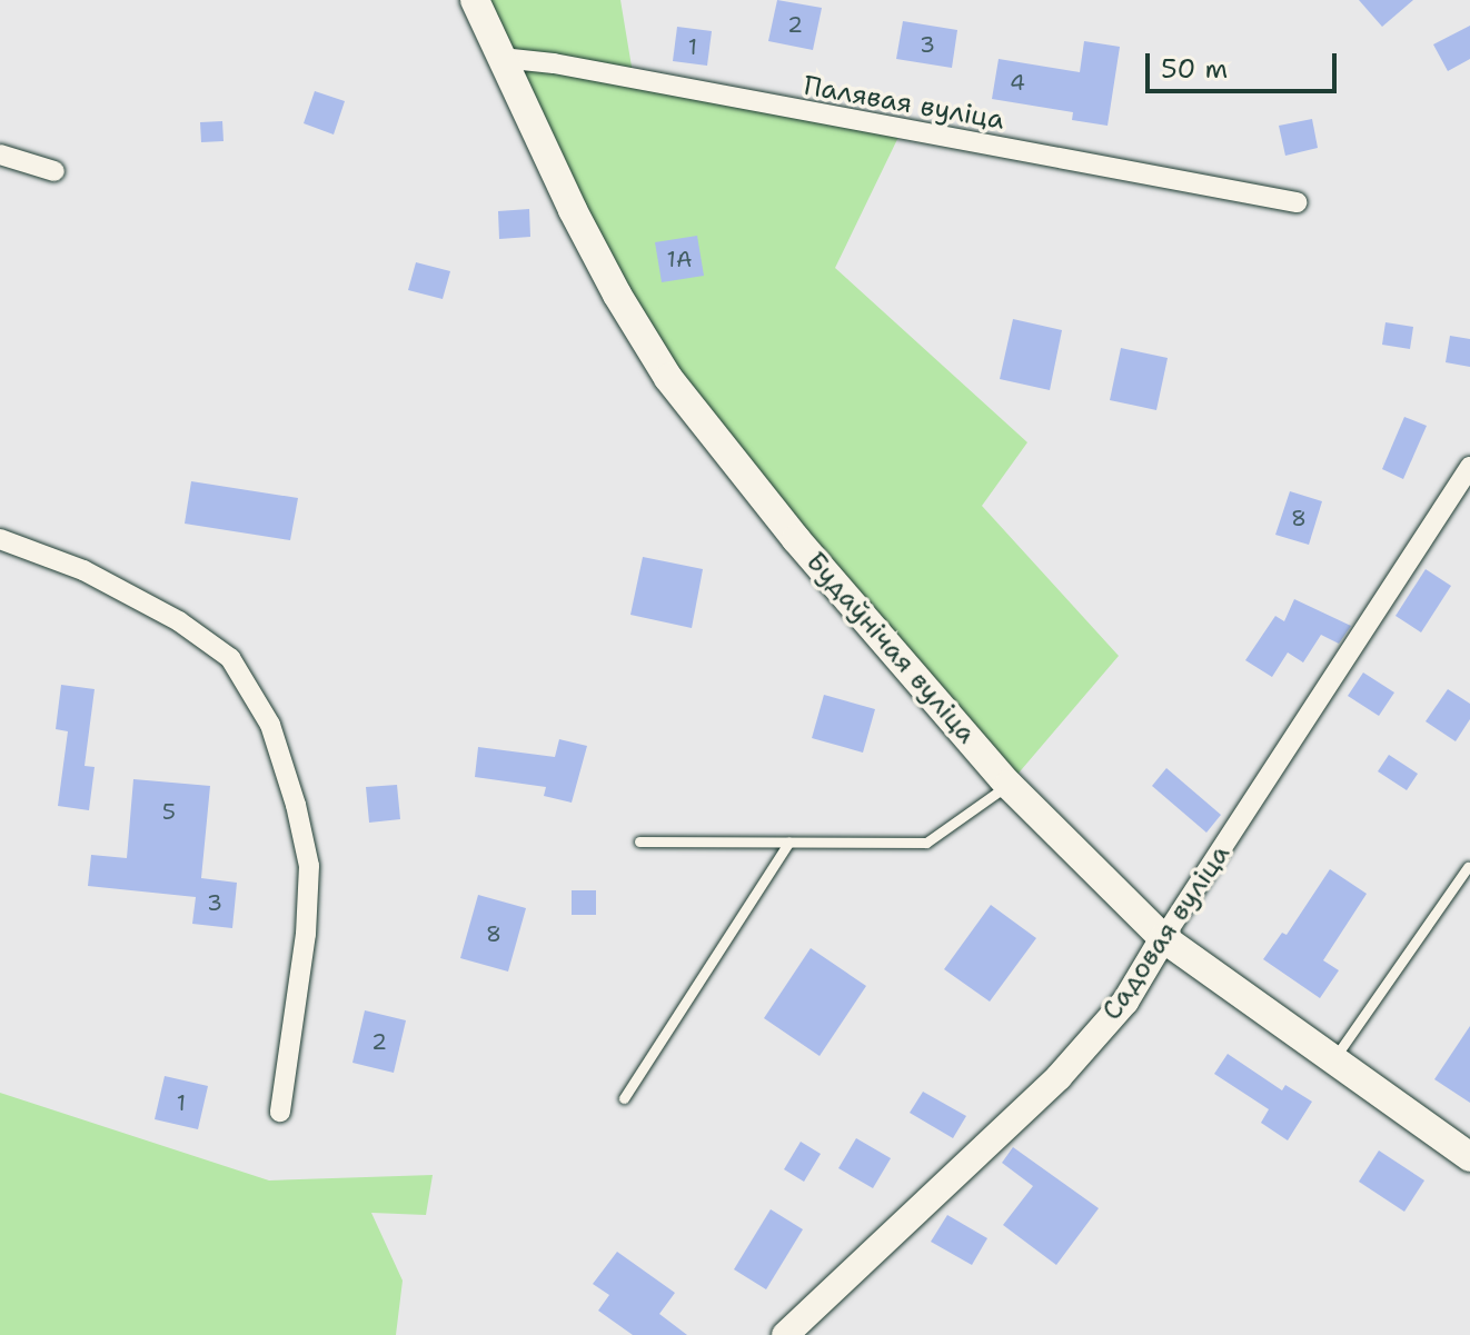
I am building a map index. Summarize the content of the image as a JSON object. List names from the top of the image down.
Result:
{
  "streets": {
    "main road": ["Будаўнічая вуліца"],
    "street": ["Палявая вуліца", "Садовая вуліца"]
  },
  "crossings": [
    ["Палявая вуліца", "Будаўнічая вуліца"],
    ["Будаўнічая вуліца", "Садовая вуліца"]
  ],
  "house_numbers": [
    "2",
    "3",
    "1",
    "4",
    "1А",
    "8",
    "5",
    "3",
    "8",
    "2",
    "1"
  ],
  "scale_bar": "50 m"
}
